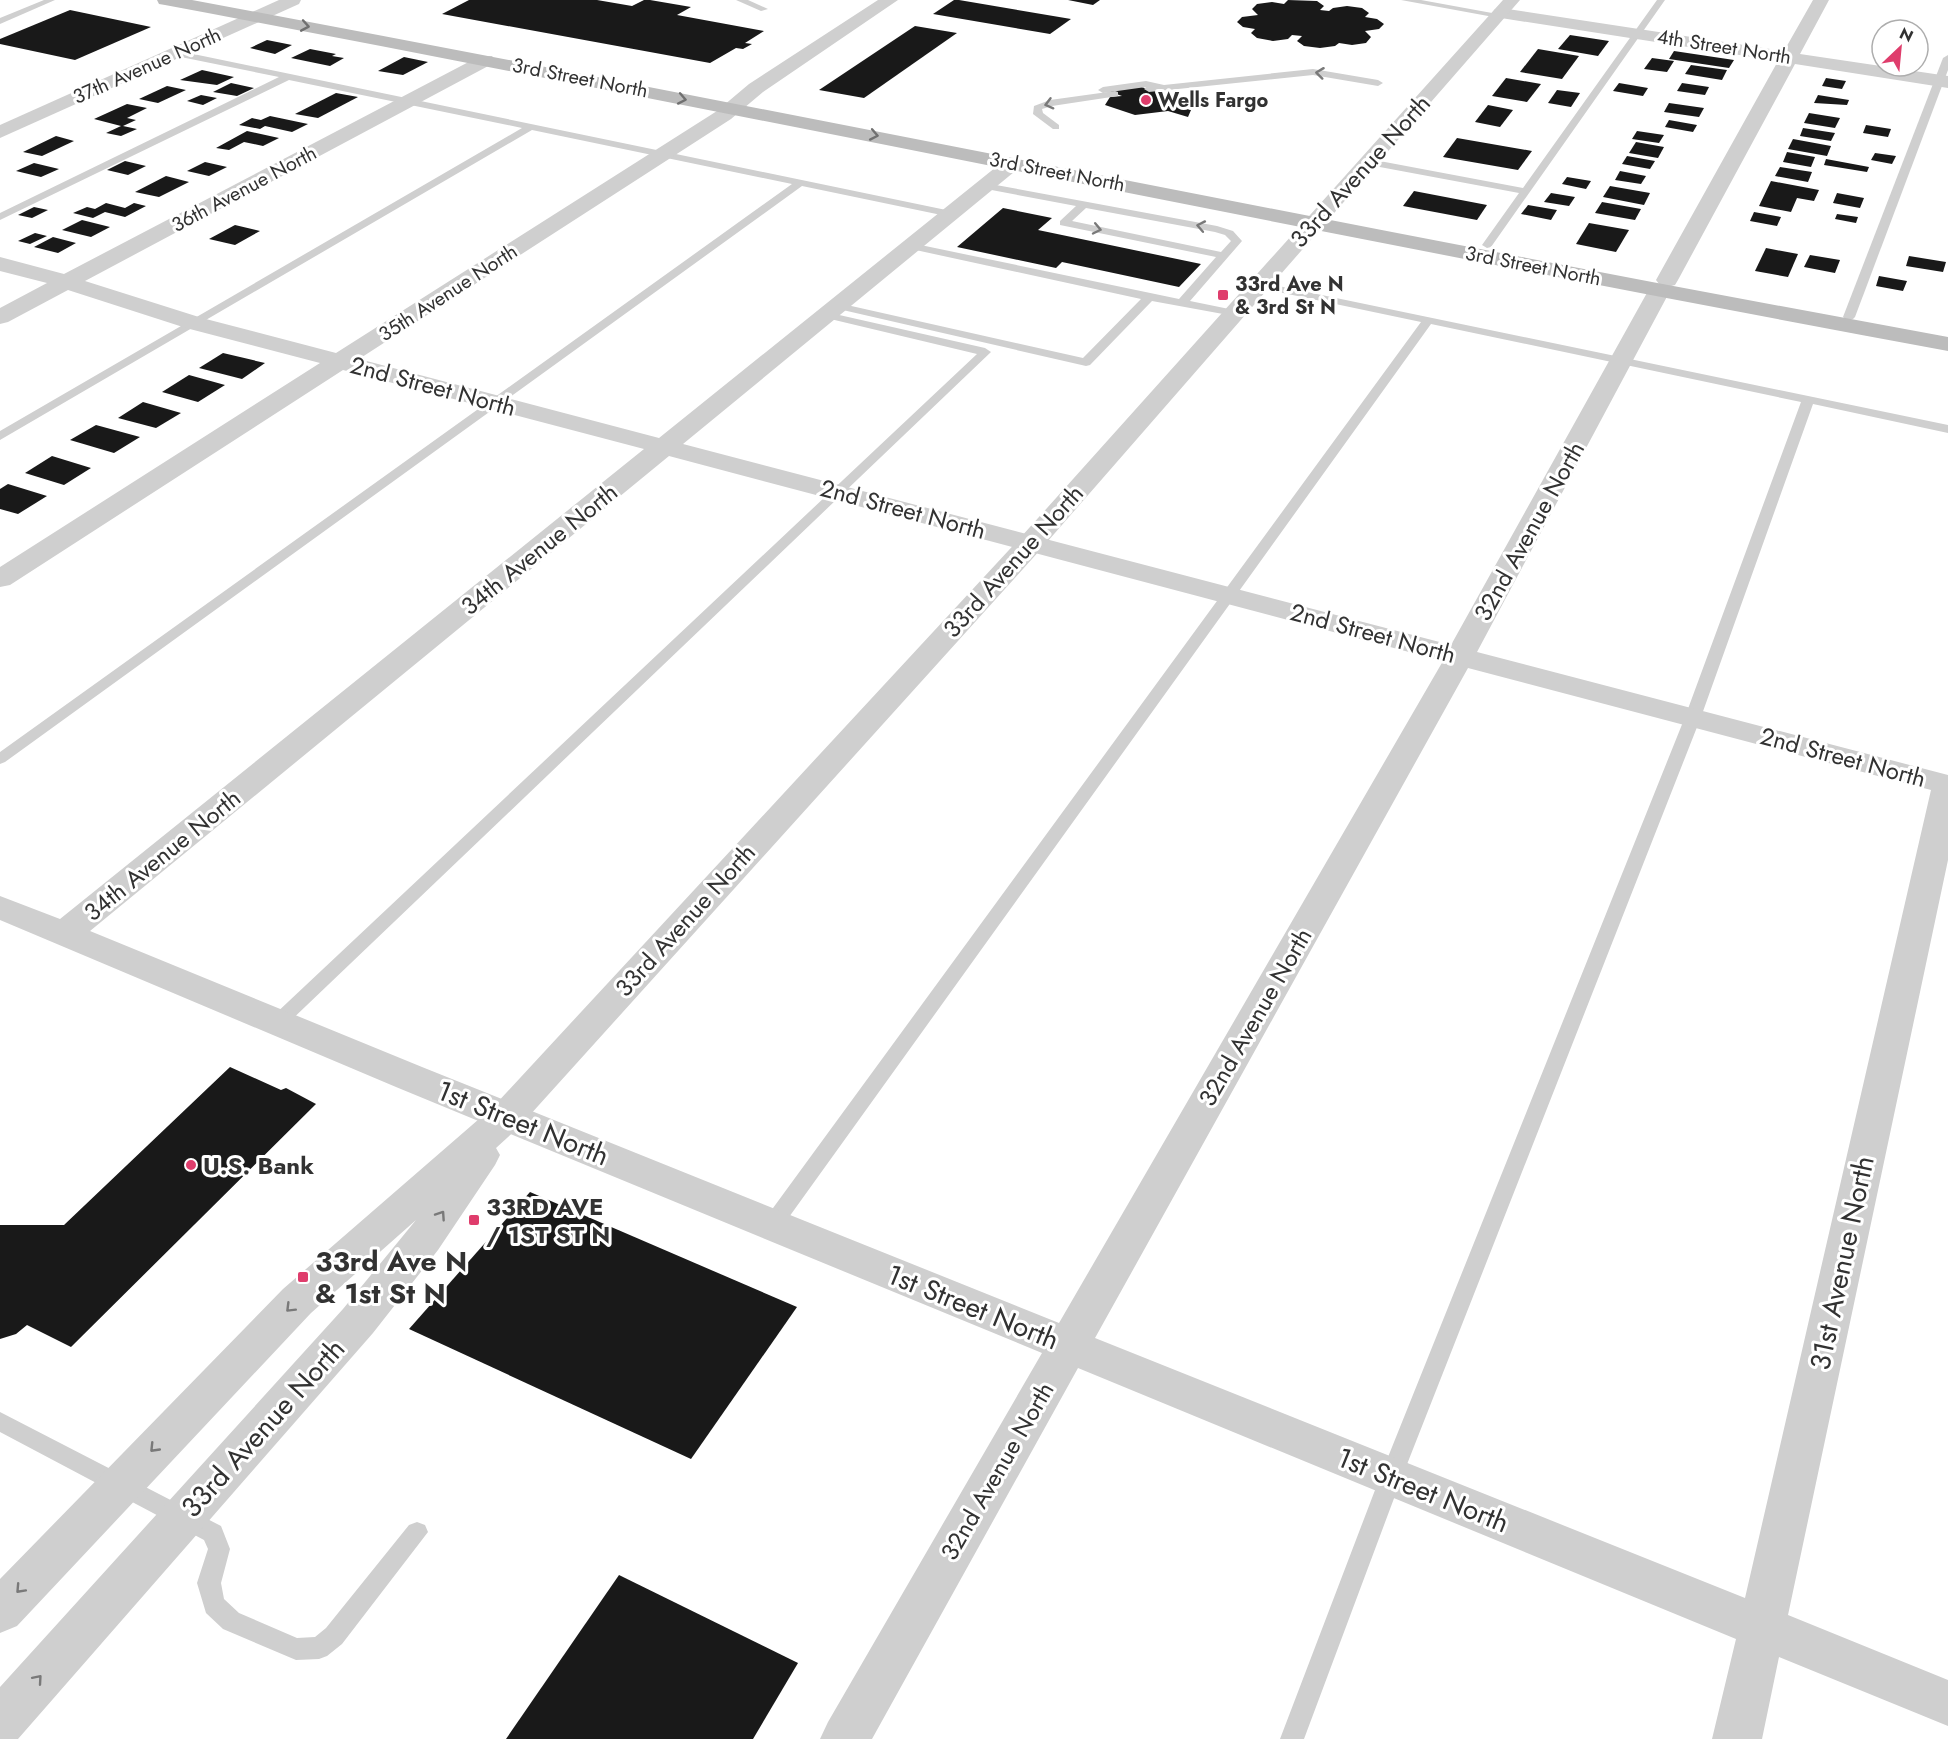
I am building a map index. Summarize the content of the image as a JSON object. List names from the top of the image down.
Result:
{
  "streets": {
    "main road": ["3rd Street North"],
    "street": [
      "4th Street North",
      "37th Avenue North",
      "33rd Avenue North",
      "36th Avenue North",
      "35th Avenue North",
      "2nd Street North",
      "32nd Avenue North",
      "34th Avenue North",
      "1st Street North",
      "31st Avenue North"
    ]
  },
  "crossings": [
    ["4th Street North", "33rd Avenue North"],
    ["4th Street North", "32nd Avenue North"],
    ["37th Avenue North", "3rd Street North"],
    ["3rd Street North", "33rd Avenue North"],
    ["3rd Street North", "36th Avenue North"],
    ["3rd Street North", "35th Avenue North"],
    ["3rd Street North", "32nd Avenue North"],
    ["3rd Street North", "34th Avenue North"],
    ["33rd Avenue North", "2nd Street North"],
    ["33rd Avenue North", "1st Street North"],
    ["36th Avenue North", "2nd Street North"],
    ["35th Avenue North", "2nd Street North"],
    ["2nd Street North", "32nd Avenue North"],
    ["2nd Street North", "34th Avenue North"],
    ["2nd Street North", "31st Avenue North"],
    ["32nd Avenue North", "1st Street North"],
    ["34th Avenue North", "1st Street North"],
    ["1st Street North", "31st Avenue North"]
  ],
  "places": {
    "other": ["Wells Fargo", "U.S. Bank"],
    "transit": ["33rd Ave N & 3rd St N", "33RD AVE / 1ST ST N", "33rd Ave N & 1st St N"]
  },
  "north": "top right"
}
